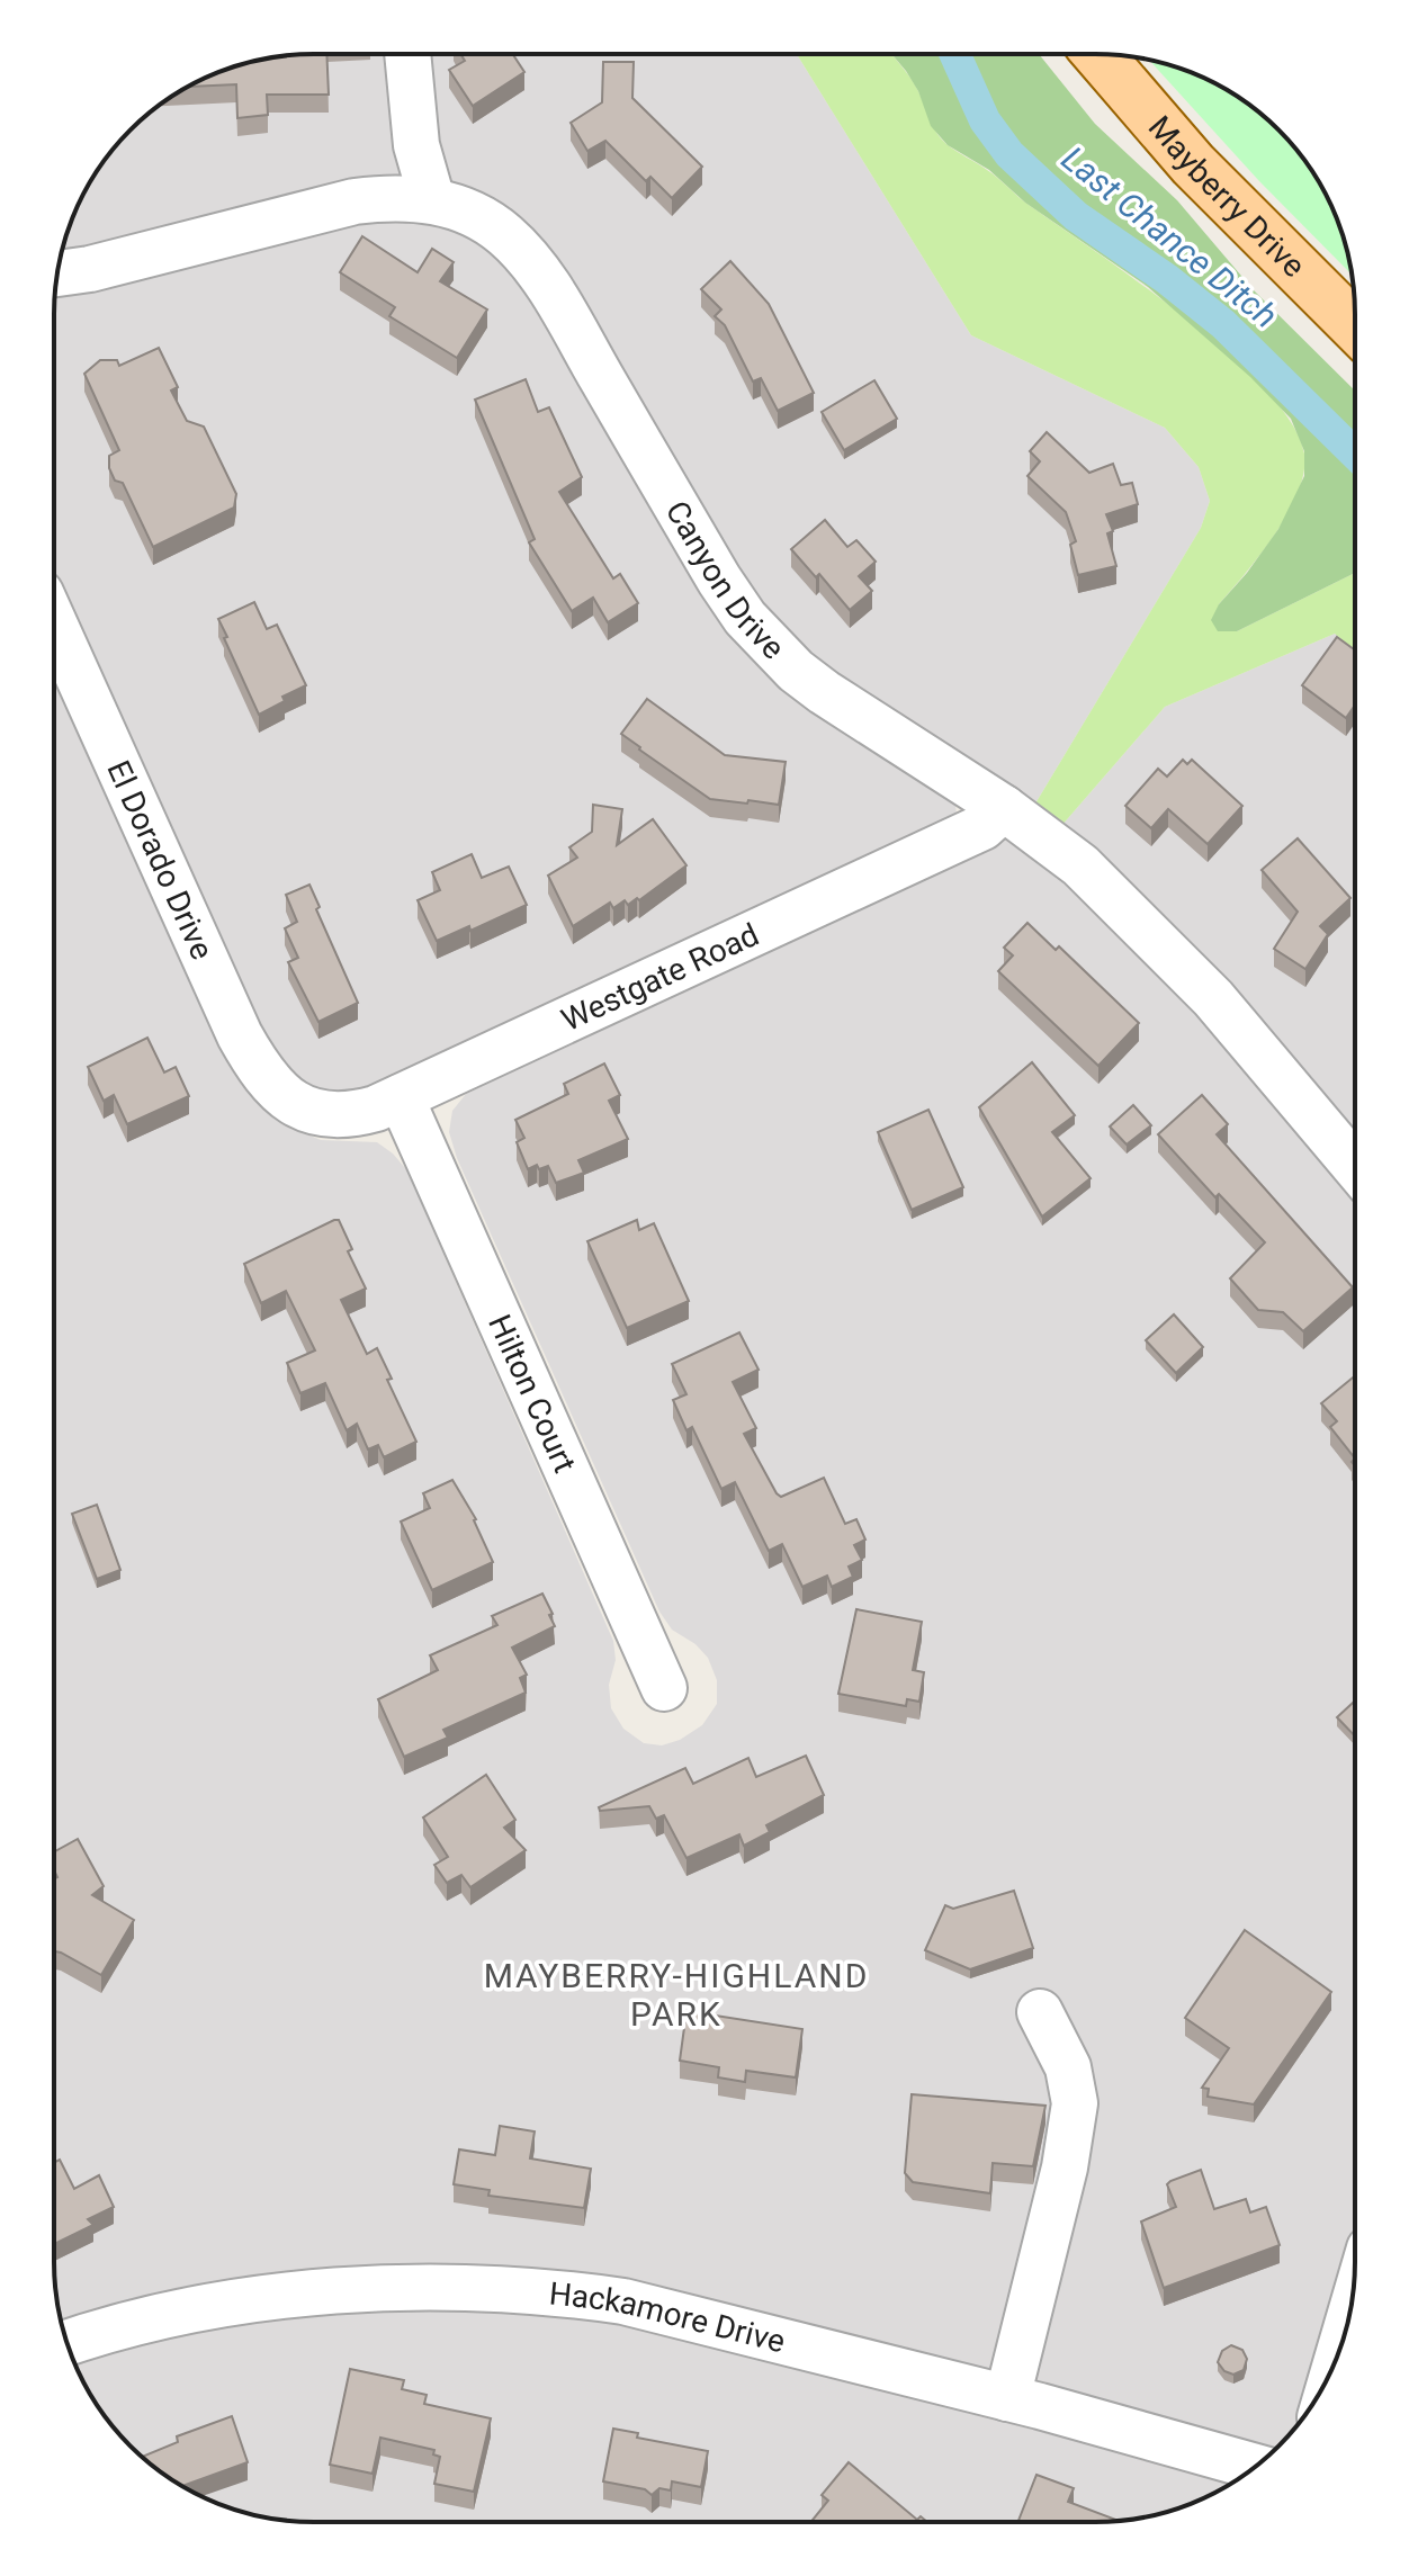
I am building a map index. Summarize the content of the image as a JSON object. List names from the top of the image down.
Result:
{
  "streets": {
    "main road": ["Mayberry Drive"],
    "street": [
      "Canyon Drive",
      "El Dorado Drive",
      "Westgate Road",
      "Hilton Court",
      "Hackamore Drive"
    ]
  },
  "crossings": [
    ["Canyon Drive", "Westgate Road"],
    ["El Dorado Drive", "Westgate Road"],
    ["Westgate Road", "Hilton Court"]
  ],
  "districts": ["MAYBERRY-HIGHLAND PARK"],
  "water": ["Last Chance Ditch"]
}
